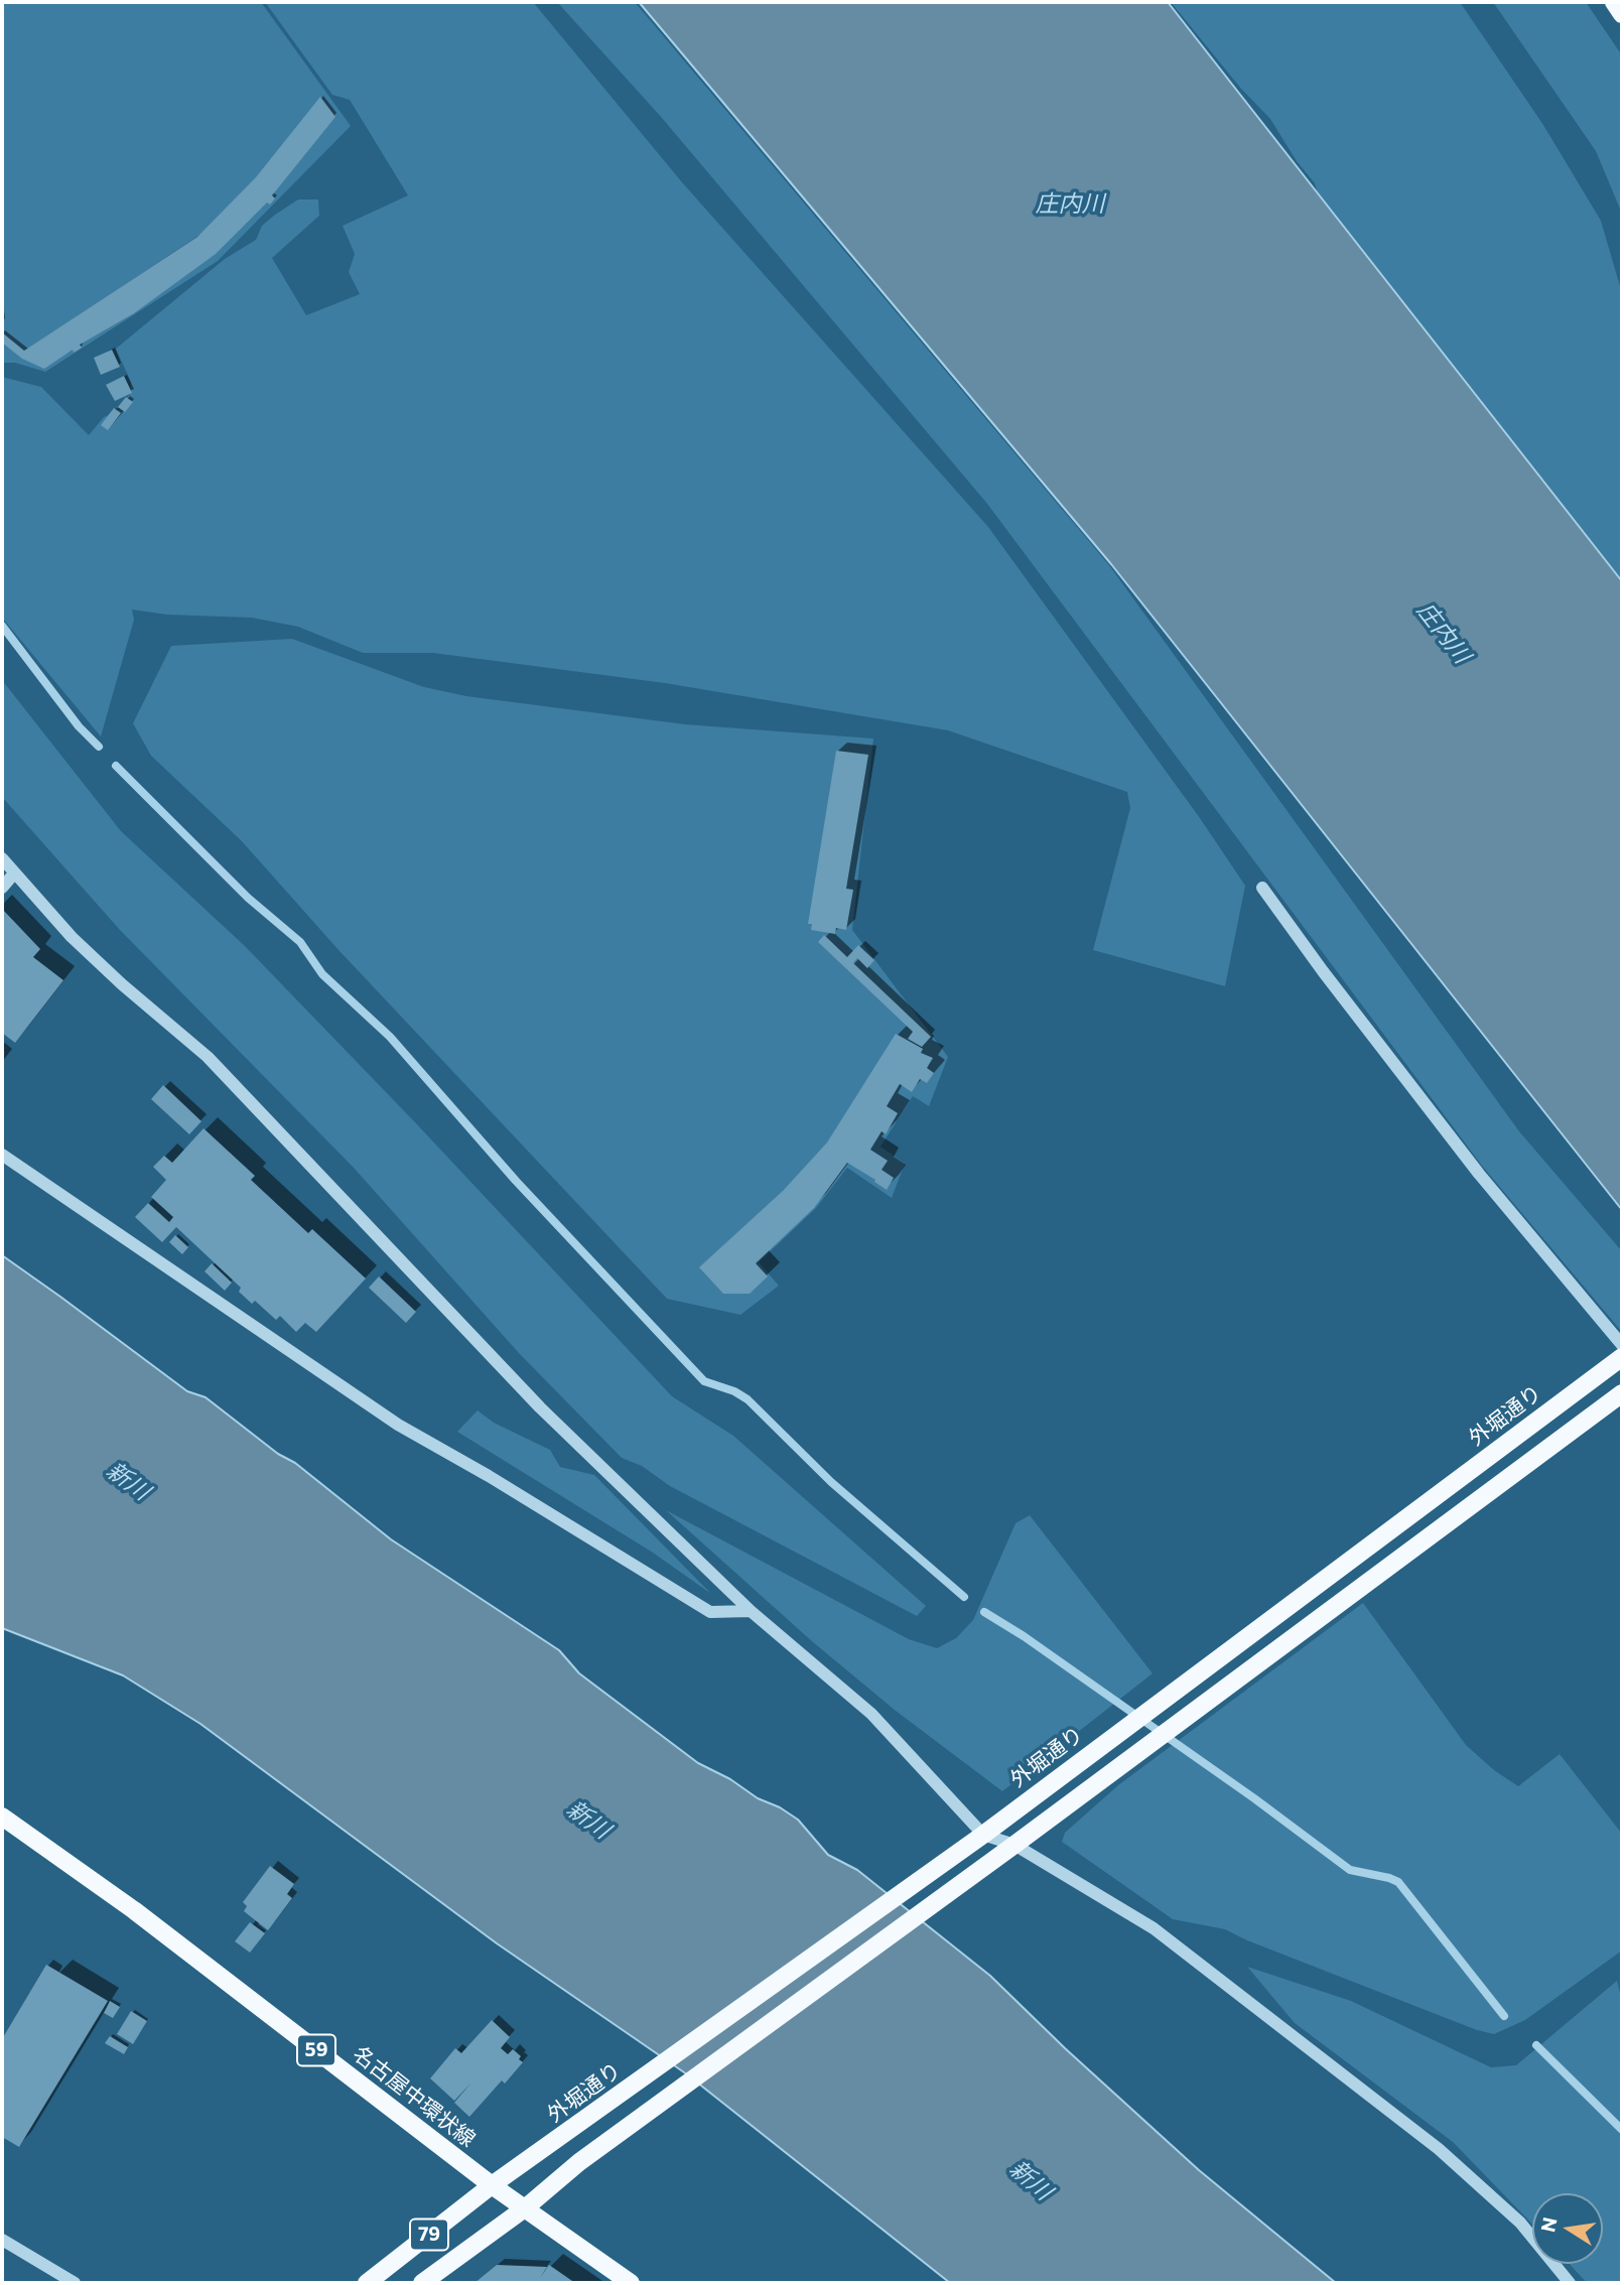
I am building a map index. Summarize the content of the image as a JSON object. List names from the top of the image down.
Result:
{
  "streets": {
    "main road": [
      "外堀通り",
      "59",
      "名古屋中環状線",
      "79"
    ]
  },
  "crossings": [
    ["外堀通り", "名古屋中環状線"],
    ["外堀通り", "79"],
    ["名古屋中環状線", "79"]
  ],
  "water": ["庄内川", "新川"],
  "north": "left"
}
